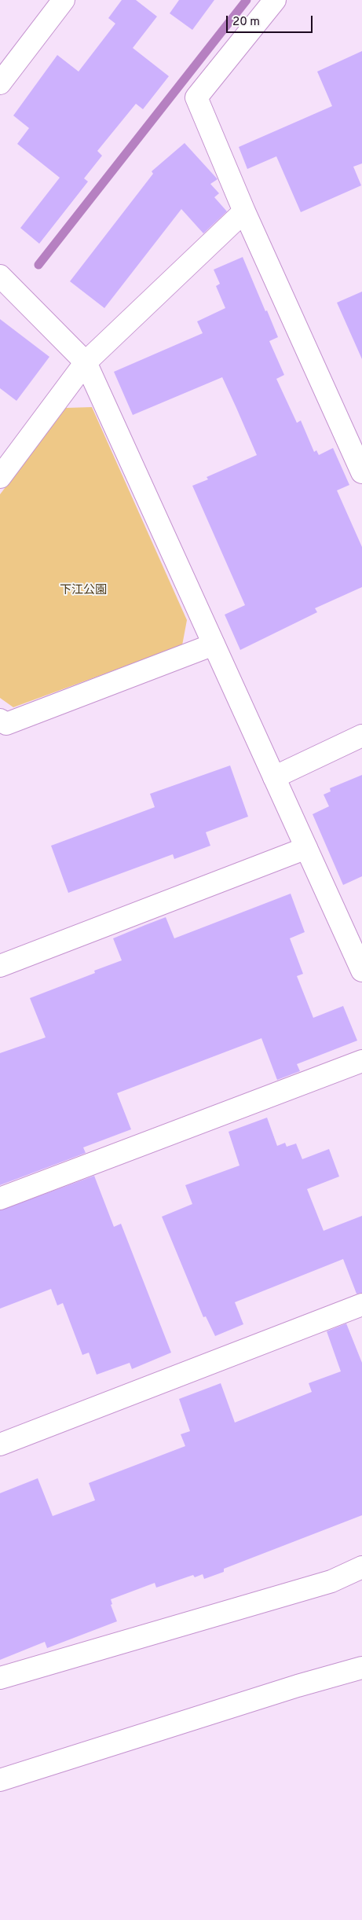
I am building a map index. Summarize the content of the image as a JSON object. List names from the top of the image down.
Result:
{
  "parks": ["下江公園"],
  "scale_bar": "20 m"
}
